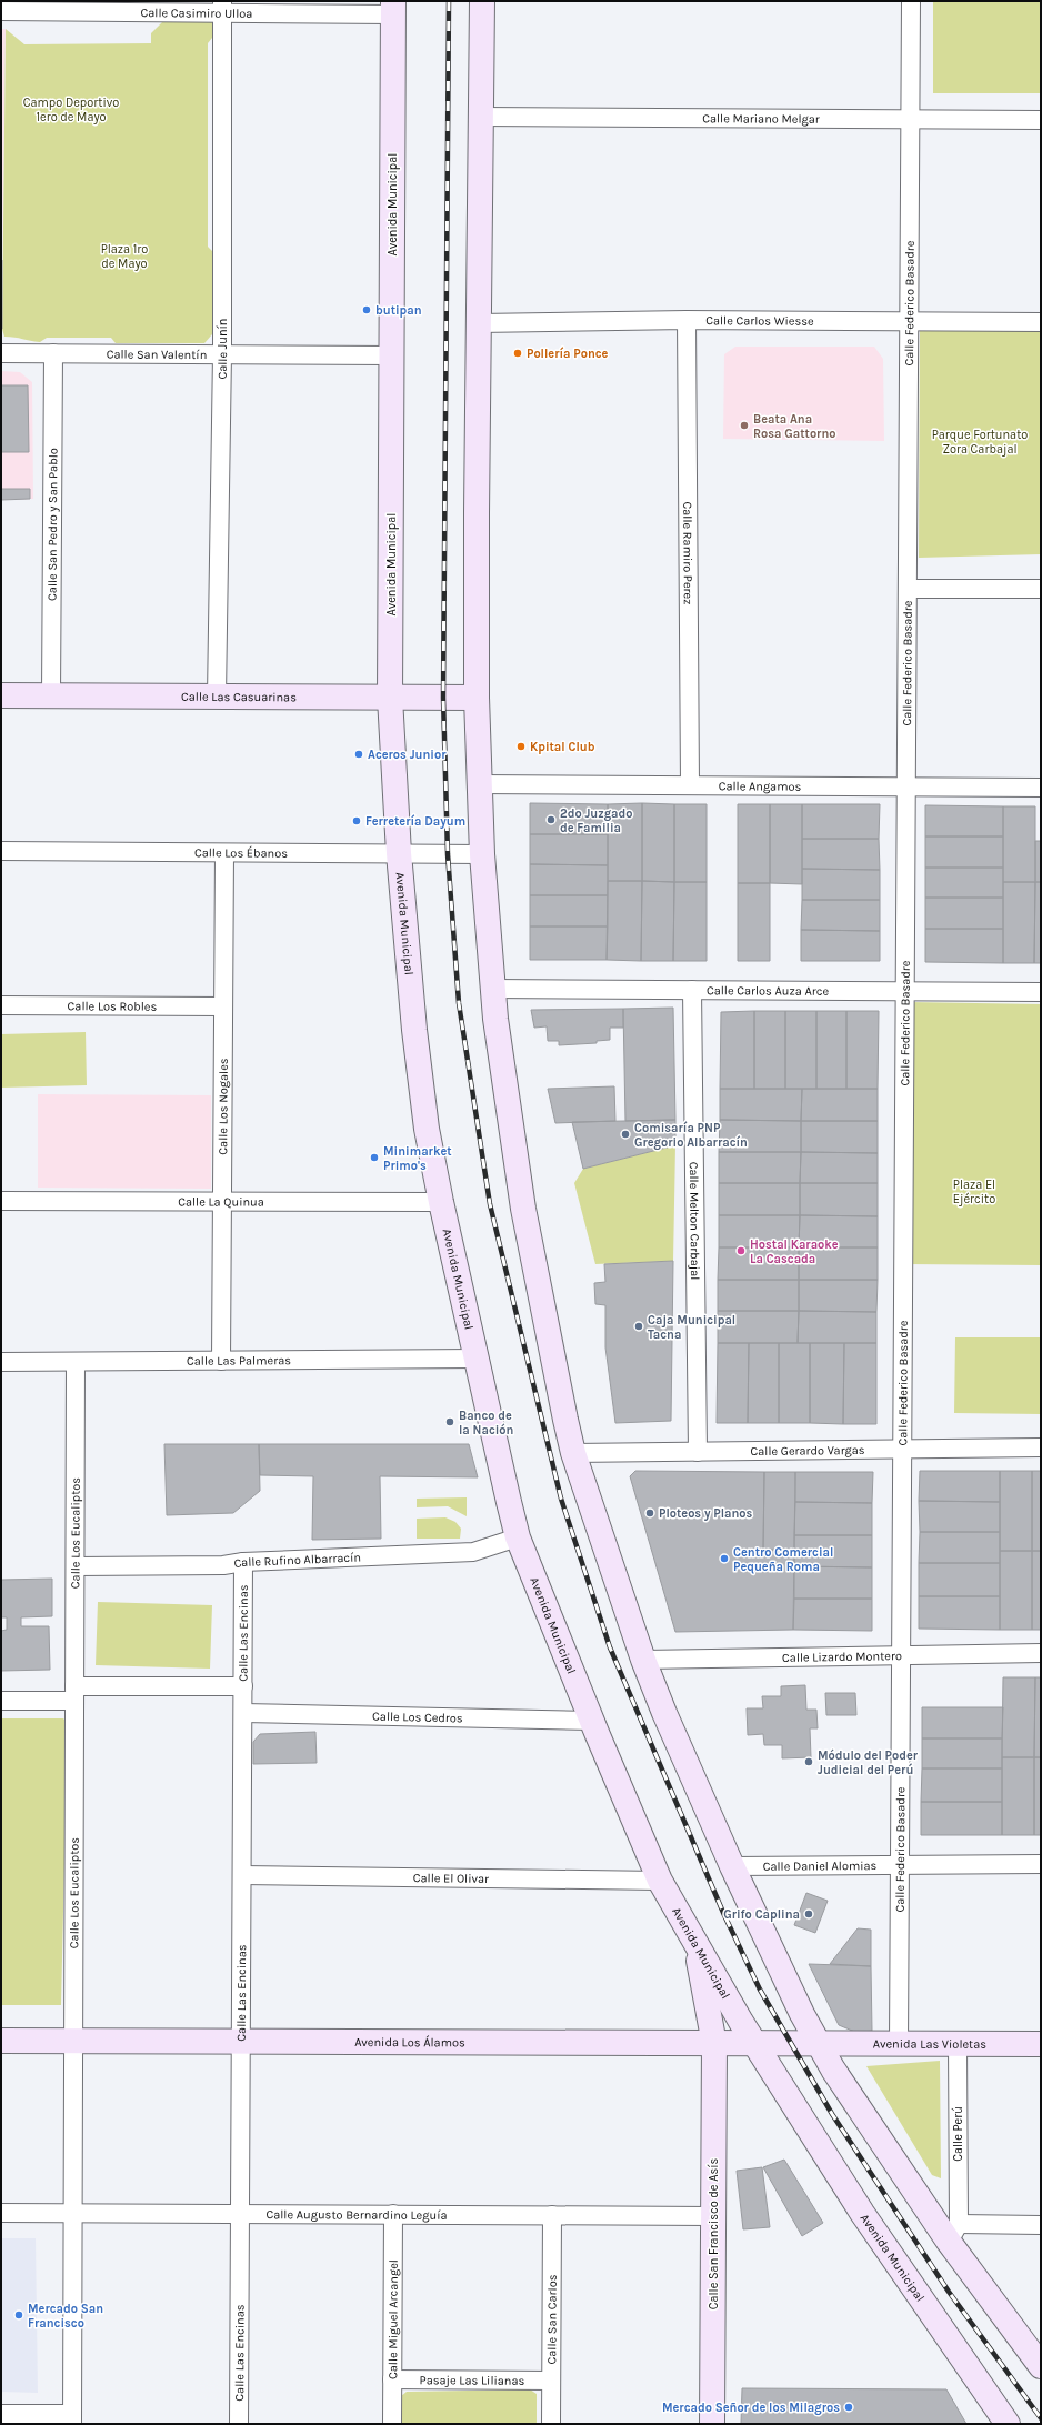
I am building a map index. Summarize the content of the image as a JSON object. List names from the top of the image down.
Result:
{
  "streets": {
    "main road": [
      "Avenida Municipal",
      "Calle Las Casuarinas",
      "Avenida Los Álamos",
      "Avenida Las Violetas",
      "Calle San Francisco de Asís"
    ],
    "street": [
      "Calle Casimiro Ulloa",
      "Calle Mariano Melgar",
      "Calle Federico Basadre",
      "Calle Carlos Wiesse",
      "Calle Junín",
      "Calle San Valentín",
      "Calle San Pedro y San Pablo",
      "Calle Ramiro Perez",
      "Calle Angamos",
      "Calle Los Ébanos",
      "Calle Carlos Auza Arce",
      "Calle Los Robles",
      "Calle Los Nogales",
      "Calle La Quinua",
      "Calle Melton Carbajal",
      "Calle Las Palmeras",
      "Calle Gerardo Vargas",
      "Calle Los Eucaliptos",
      "Calle Rufino Albarracín",
      "Calle Las Encinas",
      "Calle Lizardo Montero",
      "Calle Los Cedros",
      "Calle Daniel Alomias",
      "Calle El Olivar",
      "Calle Perú",
      "Calle Augusto Bernardino Leguía",
      "Calle Miguel Arcangel",
      "Calle San Carlos",
      "Pasaje Las Lilianas"
    ]
  },
  "crossings": [
    ["Calle Casimiro Ulloa", "Avenida Municipal"],
    ["Calle Casimiro Ulloa", "Calle Junín"],
    ["Calle Mariano Melgar", "Calle Federico Basadre"],
    ["Avenida Municipal", "Calle San Valentín"],
    ["Avenida Municipal", "Calle Las Casuarinas"],
    ["Avenida Municipal", "Calle Los Ébanos"],
    ["Avenida Municipal", "Calle La Quinua"],
    ["Avenida Municipal", "Calle Las Palmeras"],
    ["Avenida Municipal", "Calle Rufino Albarracín"],
    ["Avenida Municipal", "Calle Los Cedros"],
    ["Avenida Municipal", "Calle El Olivar"],
    ["Avenida Municipal", "Avenida Los Álamos"],
    ["Avenida Municipal", "Calle San Francisco de Asís"],
    ["Calle Federico Basadre", "Calle Carlos Wiesse"],
    ["Calle Federico Basadre", "Calle Angamos"],
    ["Calle Federico Basadre", "Calle Carlos Auza Arce"],
    ["Calle Federico Basadre", "Calle Gerardo Vargas"],
    ["Calle Federico Basadre", "Calle Lizardo Montero"],
    ["Calle Federico Basadre", "Calle Daniel Alomias"],
    ["Calle Federico Basadre", "Avenida Las Violetas"],
    ["Calle Carlos Wiesse", "Calle Ramiro Perez"],
    ["Calle Junín", "Calle San Valentín"],
    ["Calle Junín", "Calle Las Casuarinas"],
    ["Calle San Valentín", "Calle San Pedro y San Pablo"],
    ["Calle San Pedro y San Pablo", "Calle Las Casuarinas"],
    ["Calle Ramiro Perez", "Calle Angamos"],
    ["Calle Los Ébanos", "Calle Los Nogales"],
    ["Calle Carlos Auza Arce", "Calle Melton Carbajal"],
    ["Calle Los Robles", "Calle Los Nogales"],
    ["Calle Los Nogales", "Calle La Quinua"],
    ["Calle Los Nogales", "Calle Las Palmeras"],
    ["Calle Melton Carbajal", "Calle Gerardo Vargas"],
    ["Calle Las Palmeras", "Calle Los Eucaliptos"],
    ["Calle Los Eucaliptos", "Calle Rufino Albarracín"],
    ["Calle Los Eucaliptos", "Avenida Los Álamos"],
    ["Calle Los Eucaliptos", "Calle Augusto Bernardino Leguía"],
    ["Calle Rufino Albarracín", "Calle Las Encinas"],
    ["Calle Las Encinas", "Calle Los Cedros"],
    ["Calle Las Encinas", "Calle El Olivar"],
    ["Calle Las Encinas", "Avenida Los Álamos"],
    ["Calle Las Encinas", "Calle Augusto Bernardino Leguía"],
    ["Avenida Los Álamos", "Avenida Las Violetas"],
    ["Avenida Los Álamos", "Calle San Francisco de Asís"],
    ["Avenida Las Violetas", "Calle Perú"],
    ["Calle Augusto Bernardino Leguía", "Calle San Francisco de Asís"],
    ["Calle Augusto Bernardino Leguía", "Calle Miguel Arcangel"],
    ["Calle Augusto Bernardino Leguía", "Calle San Carlos"],
    ["Calle Miguel Arcangel", "Pasaje Las Lilianas"],
    ["Calle San Carlos", "Pasaje Las Lilianas"]
  ],
  "parks": [
    "Campo Deportivo 1ero de Mayo",
    "Plaza 1ro de Mayo",
    "Parque Fortunato Zora Carbajal",
    "Plaza El Ejército"
  ],
  "places": [
    "butipan",
    "Pollería Ponce",
    "Beata Ana Rosa Gattorno",
    "Kpital Club",
    "Aceros Junior",
    "2do Juzgado de Familia",
    "Ferretería Dayum",
    "Comisaría PNP Gregorio Albarracín",
    "Minimarket Primo's",
    "Hostal Karaoke La Cascada",
    "Caja Municipal Tacna",
    "Banco de la Nación",
    "Ploteos y Planos",
    "Centro Comercial Pequeña Roma",
    "Módulo del Poder Judicial del Perú",
    "Grifo Caplina",
    "Mercado San Francisco",
    "Mercado Señor de los Milagros"
  ]
}
